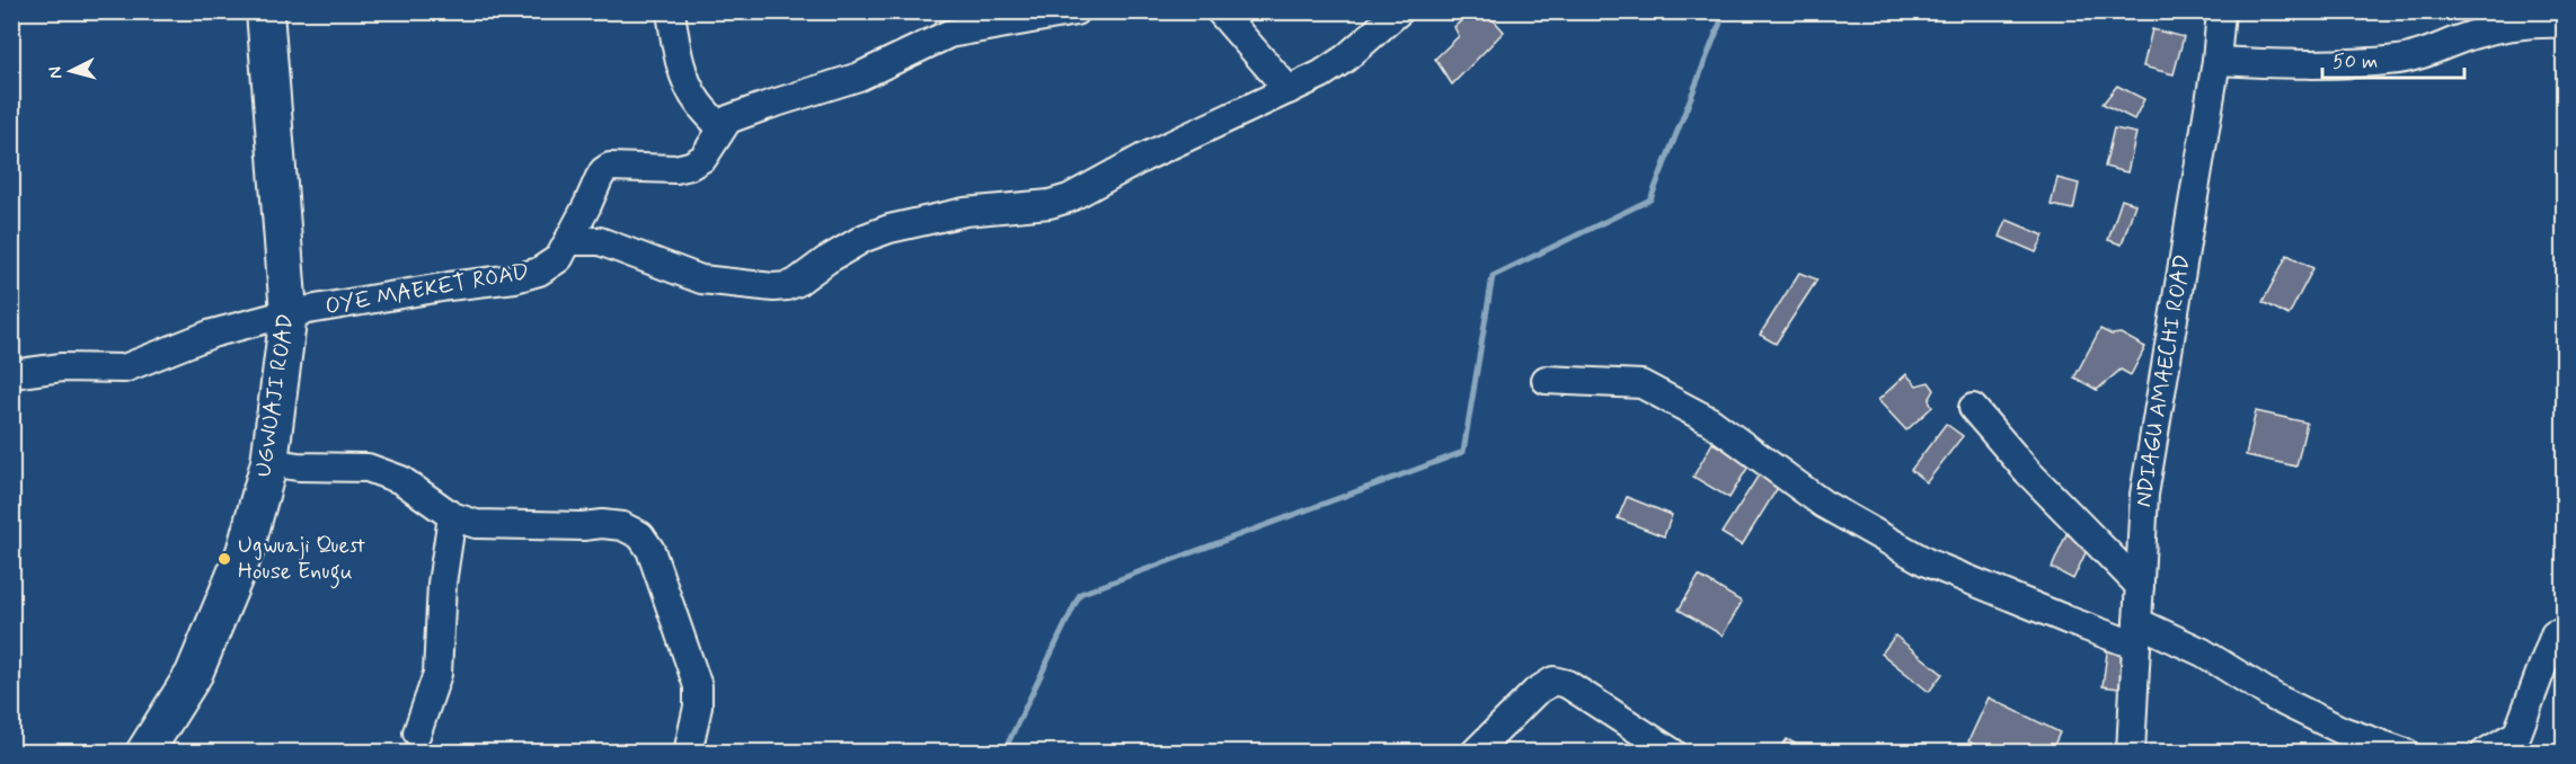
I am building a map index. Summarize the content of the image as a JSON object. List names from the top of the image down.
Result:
{
  "streets": {
    "main road": ["UGWUAJI ROAD"],
    "street": ["OYE MAEKET ROAD", "NDIAGU AMAECHI ROAD"]
  },
  "crossings": [
    ["OYE MAEKET ROAD", "UGWUAJI ROAD"]
  ],
  "places": ["Ugwuaji Quest House Enugu"],
  "scale_bar": "50 m",
  "north": "left"
}
